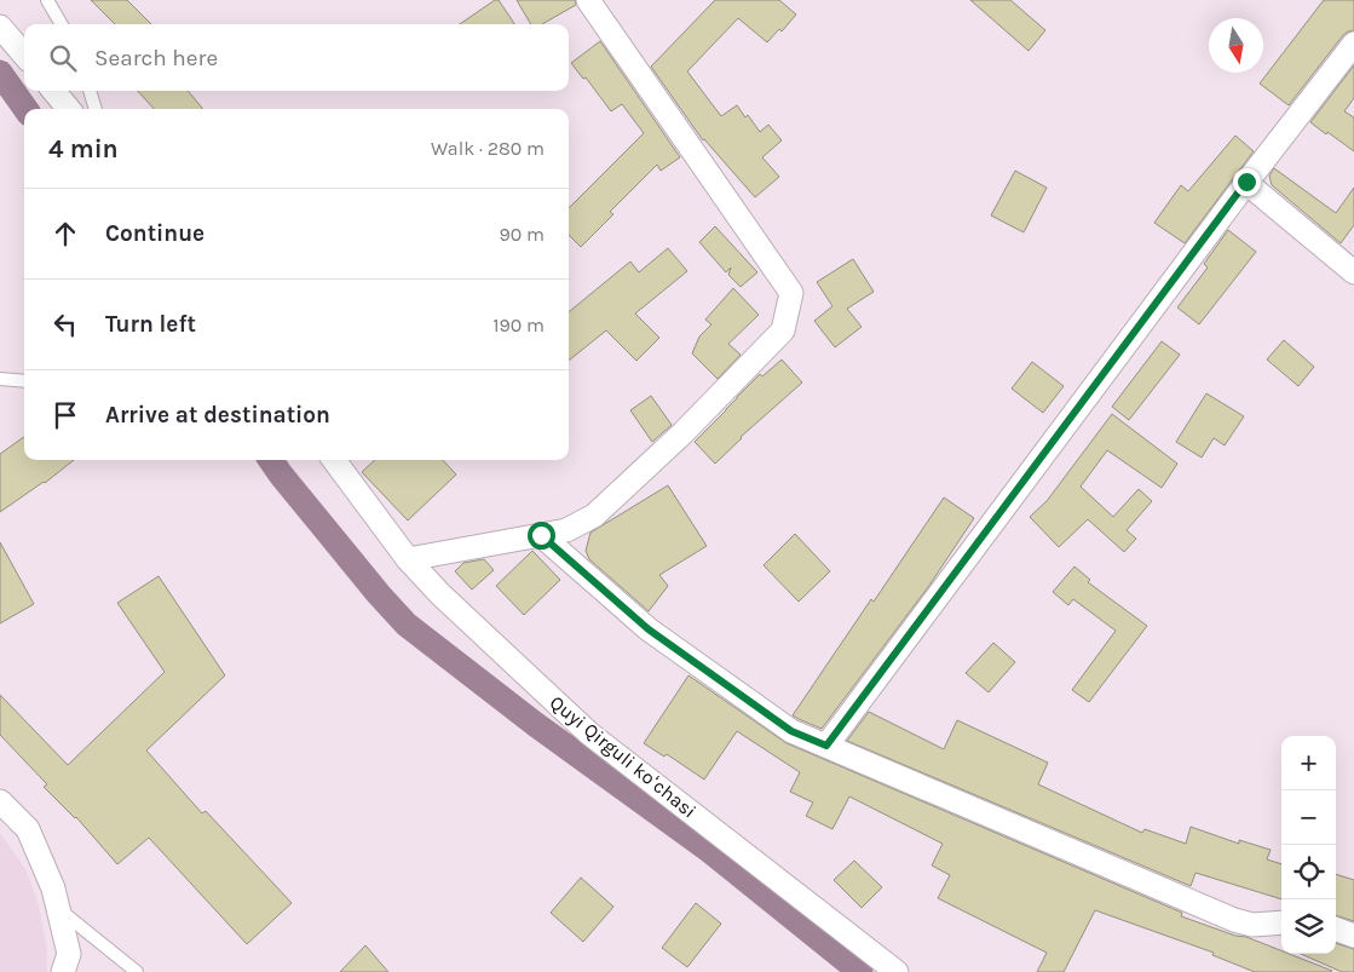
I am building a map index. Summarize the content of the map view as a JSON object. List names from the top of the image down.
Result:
{
  "streets": {
    "street": ["Quyi Qirguli koʻchasi"]
  },
  "north": "bottom",
  "page": {
    "search": "Search here",
    "heading": ["4 min", "Walk · 280 m"],
    "list": [
      ["Continue", "90 m"],
      ["Turn left", "190 m"],
      "Arrive at destination"
    ],
    "map_buttons": ["+", "−"]
  }
}
